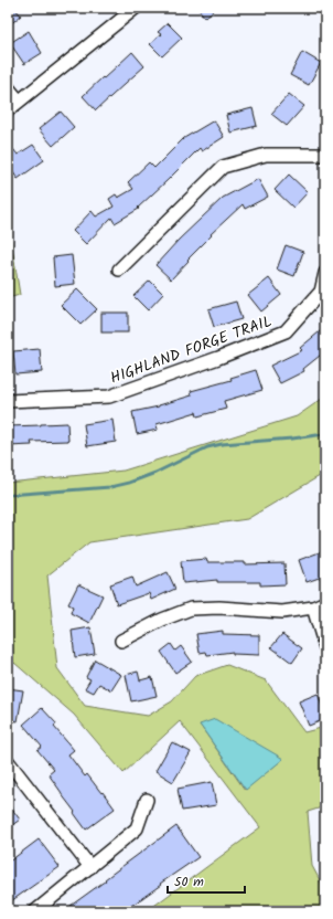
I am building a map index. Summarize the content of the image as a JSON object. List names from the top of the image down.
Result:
{
  "streets": {
    "street": ["HIGHLAND FORGE TRAIL"]
  },
  "scale_bar": "50 m"
}
